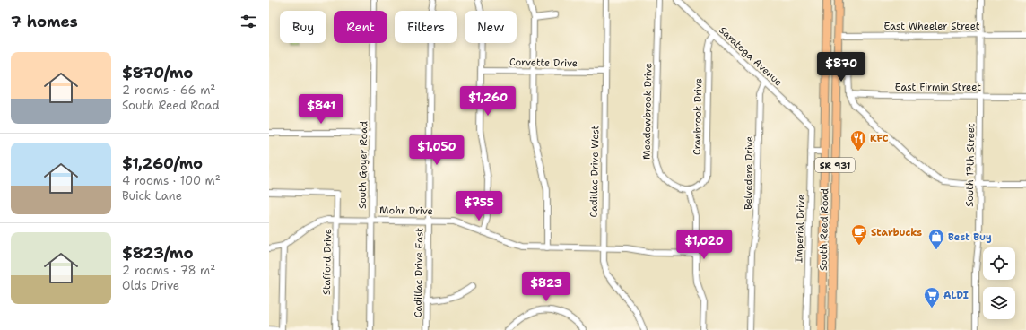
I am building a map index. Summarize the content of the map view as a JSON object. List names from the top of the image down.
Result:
{
  "streets": {
    "main road": ["SR 931", "South Reed Road"],
    "street": [
      "East Wheeler Street",
      "Saratoga Avenue",
      "Corvette Drive",
      "East Firmin Street",
      "Meadowbrook Drive",
      "Cranbrook Drive",
      "South Goyer Road",
      "South 17th Street",
      "Cadillac Drive West",
      "Belvedere Drive",
      "Mohr Drive",
      "Imperial Drive",
      "Stafford Drive",
      "Cadillac Drive East"
    ]
  },
  "crossings": [
    ["East Wheeler Street", "South 17th Street"],
    ["East Wheeler Street", "South Reed Road"],
    ["Saratoga Avenue", "Cranbrook Drive"],
    ["Saratoga Avenue", "Belvedere Drive"],
    ["Saratoga Avenue", "Imperial Drive"],
    ["Corvette Drive", "Cadillac Drive West"],
    ["East Firmin Street", "South 17th Street"],
    ["Meadowbrook Drive", "Cranbrook Drive"],
    ["South Goyer Road", "Mohr Drive"],
    ["Cadillac Drive West", "Mohr Drive"],
    ["Mohr Drive", "Stafford Drive"],
    ["Mohr Drive", "Cadillac Drive East"]
  ],
  "places": {
    "restaurant": ["KFC"],
    "cafe": ["Starbucks"],
    "shop": ["Best Buy"],
    "supermarket": ["ALDI"]
  },
  "page": {
    "heading": "7 homes",
    "chip": [
      "Buy",
      "Rent",
      "Filters",
      "New"
    ],
    "list": [
      {
        "name": "$870/mo",
        "note": "2 rooms · 66 m² · South Reed Road"
      },
      {
        "name": "$1,260/mo",
        "note": "4 rooms · 100 m² · Buick Lane"
      },
      {
        "name": "$823/mo",
        "note": "2 rooms · 78 m² · Olds Drive"
      }
    ],
    "price": [
      "$870",
      "$1,260",
      "$841",
      "$1,050",
      "$755",
      "$1,020",
      "$823"
    ]
  }
}
